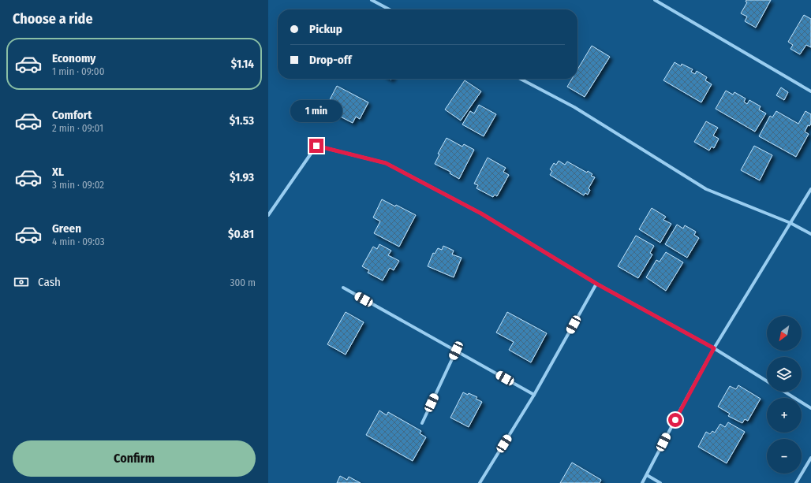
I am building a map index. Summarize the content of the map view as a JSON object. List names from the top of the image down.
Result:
{
  "north": "bottom left",
  "page": {
    "heading": "Choose a ride",
    "banner": ["Pickup", "Drop-off"],
    "list": [
      {
        "name": "Economy",
        "note": "1 min · 09:00",
        "value": "$1.14"
      },
      {
        "name": "Comfort",
        "note": "2 min · 09:01",
        "value": "$1.53"
      },
      {
        "name": "XL",
        "note": "3 min · 09:02",
        "value": "$1.93"
      },
      {
        "name": "Green",
        "note": "4 min · 09:03",
        "value": "$0.81"
      }
    ],
    "bubble": "1 min",
    "pay": ["Cash", "300 m"],
    "map_buttons": ["+", "−"],
    "buttons": "Confirm"
  }
}
